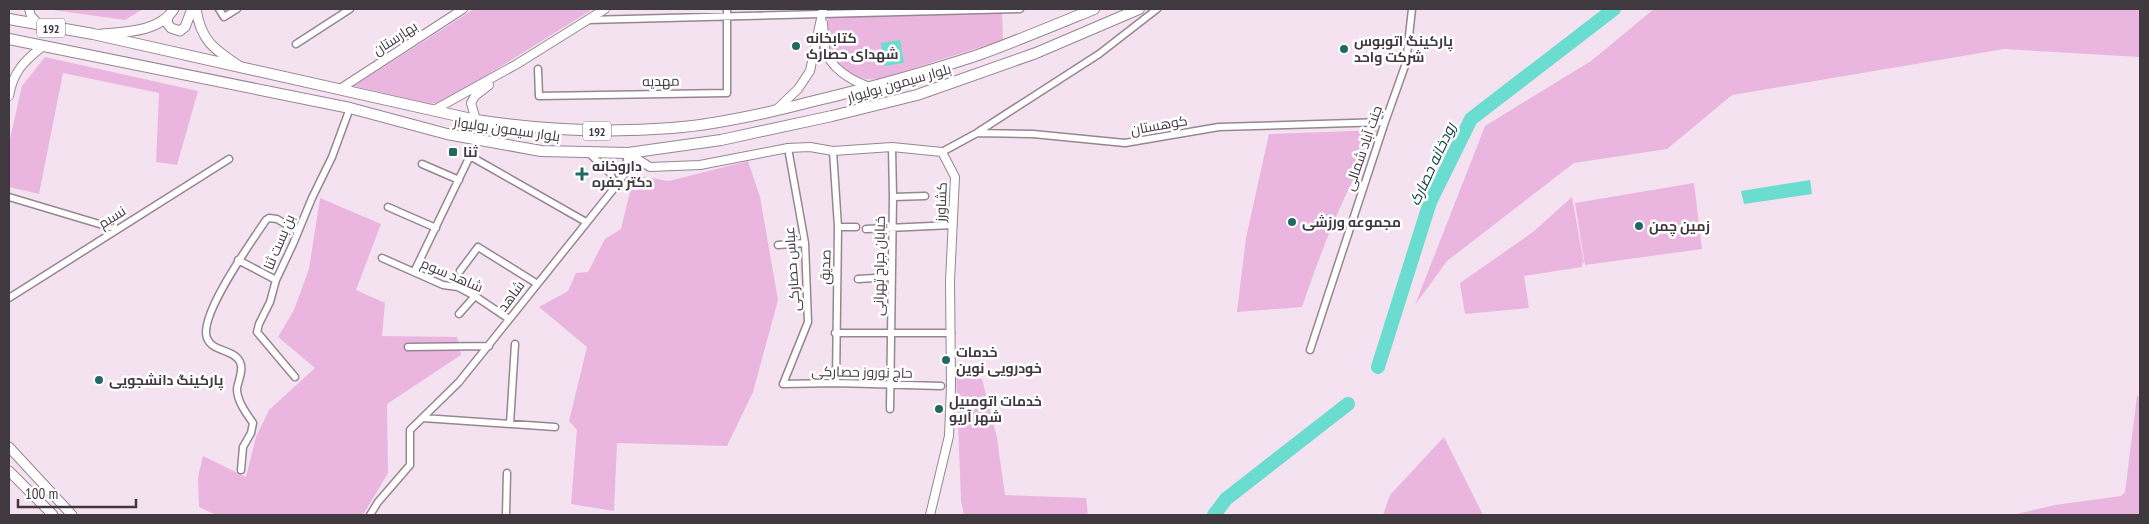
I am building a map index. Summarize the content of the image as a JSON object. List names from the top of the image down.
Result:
{
  "streets": {
    "main road": ["192", "بلوار سیمون بولیوار"],
    "street": [
      "بهارستان",
      "مهدیه",
      "کوهستان",
      "جنت آباد شمالی",
      "کشاورز",
      "نسیم",
      "بن بست ثنا",
      "خیابان جراح تهرانی",
      "صدیق",
      "عباس حصارکی",
      "شاهد سوم",
      "شاهد",
      "حاج نوروز حصارکی"
    ]
  },
  "crossings": [
    ["بهارستان", "بلوار سیمون بولیوار"],
    ["بلوار سیمون بولیوار", "بن بست ثنا"],
    ["بلوار سیمون بولیوار", "شاهد"],
    ["کوهستان", "جنت آباد شمالی"],
    ["کوهستان", "کشاورز"],
    ["خیابان جراح تهرانی", "حاج نوروز حصارکی"],
    ["صدیق", "حاج نوروز حصارکی"],
    ["عباس حصارکی", "حاج نوروز حصارکی"],
    ["شاهد سوم", "شاهد"]
  ],
  "water": ["رودخانه حصارک"],
  "places": {
    "other": [
      "کتابخانه شهدای حصارک",
      "پارکینگ اتوبوس شرکت واحد",
      "مجموعه ورزشی",
      "زمین چمن",
      "خدمات خودرویی نوین",
      "پارکینگ دانشجویی",
      "خدمات اتومبیل شهر آریو"
    ],
    "transit": ["ثنا"],
    "health": ["داروخانه دکتر جفره"]
  },
  "scale_bar": "100 m"
}
